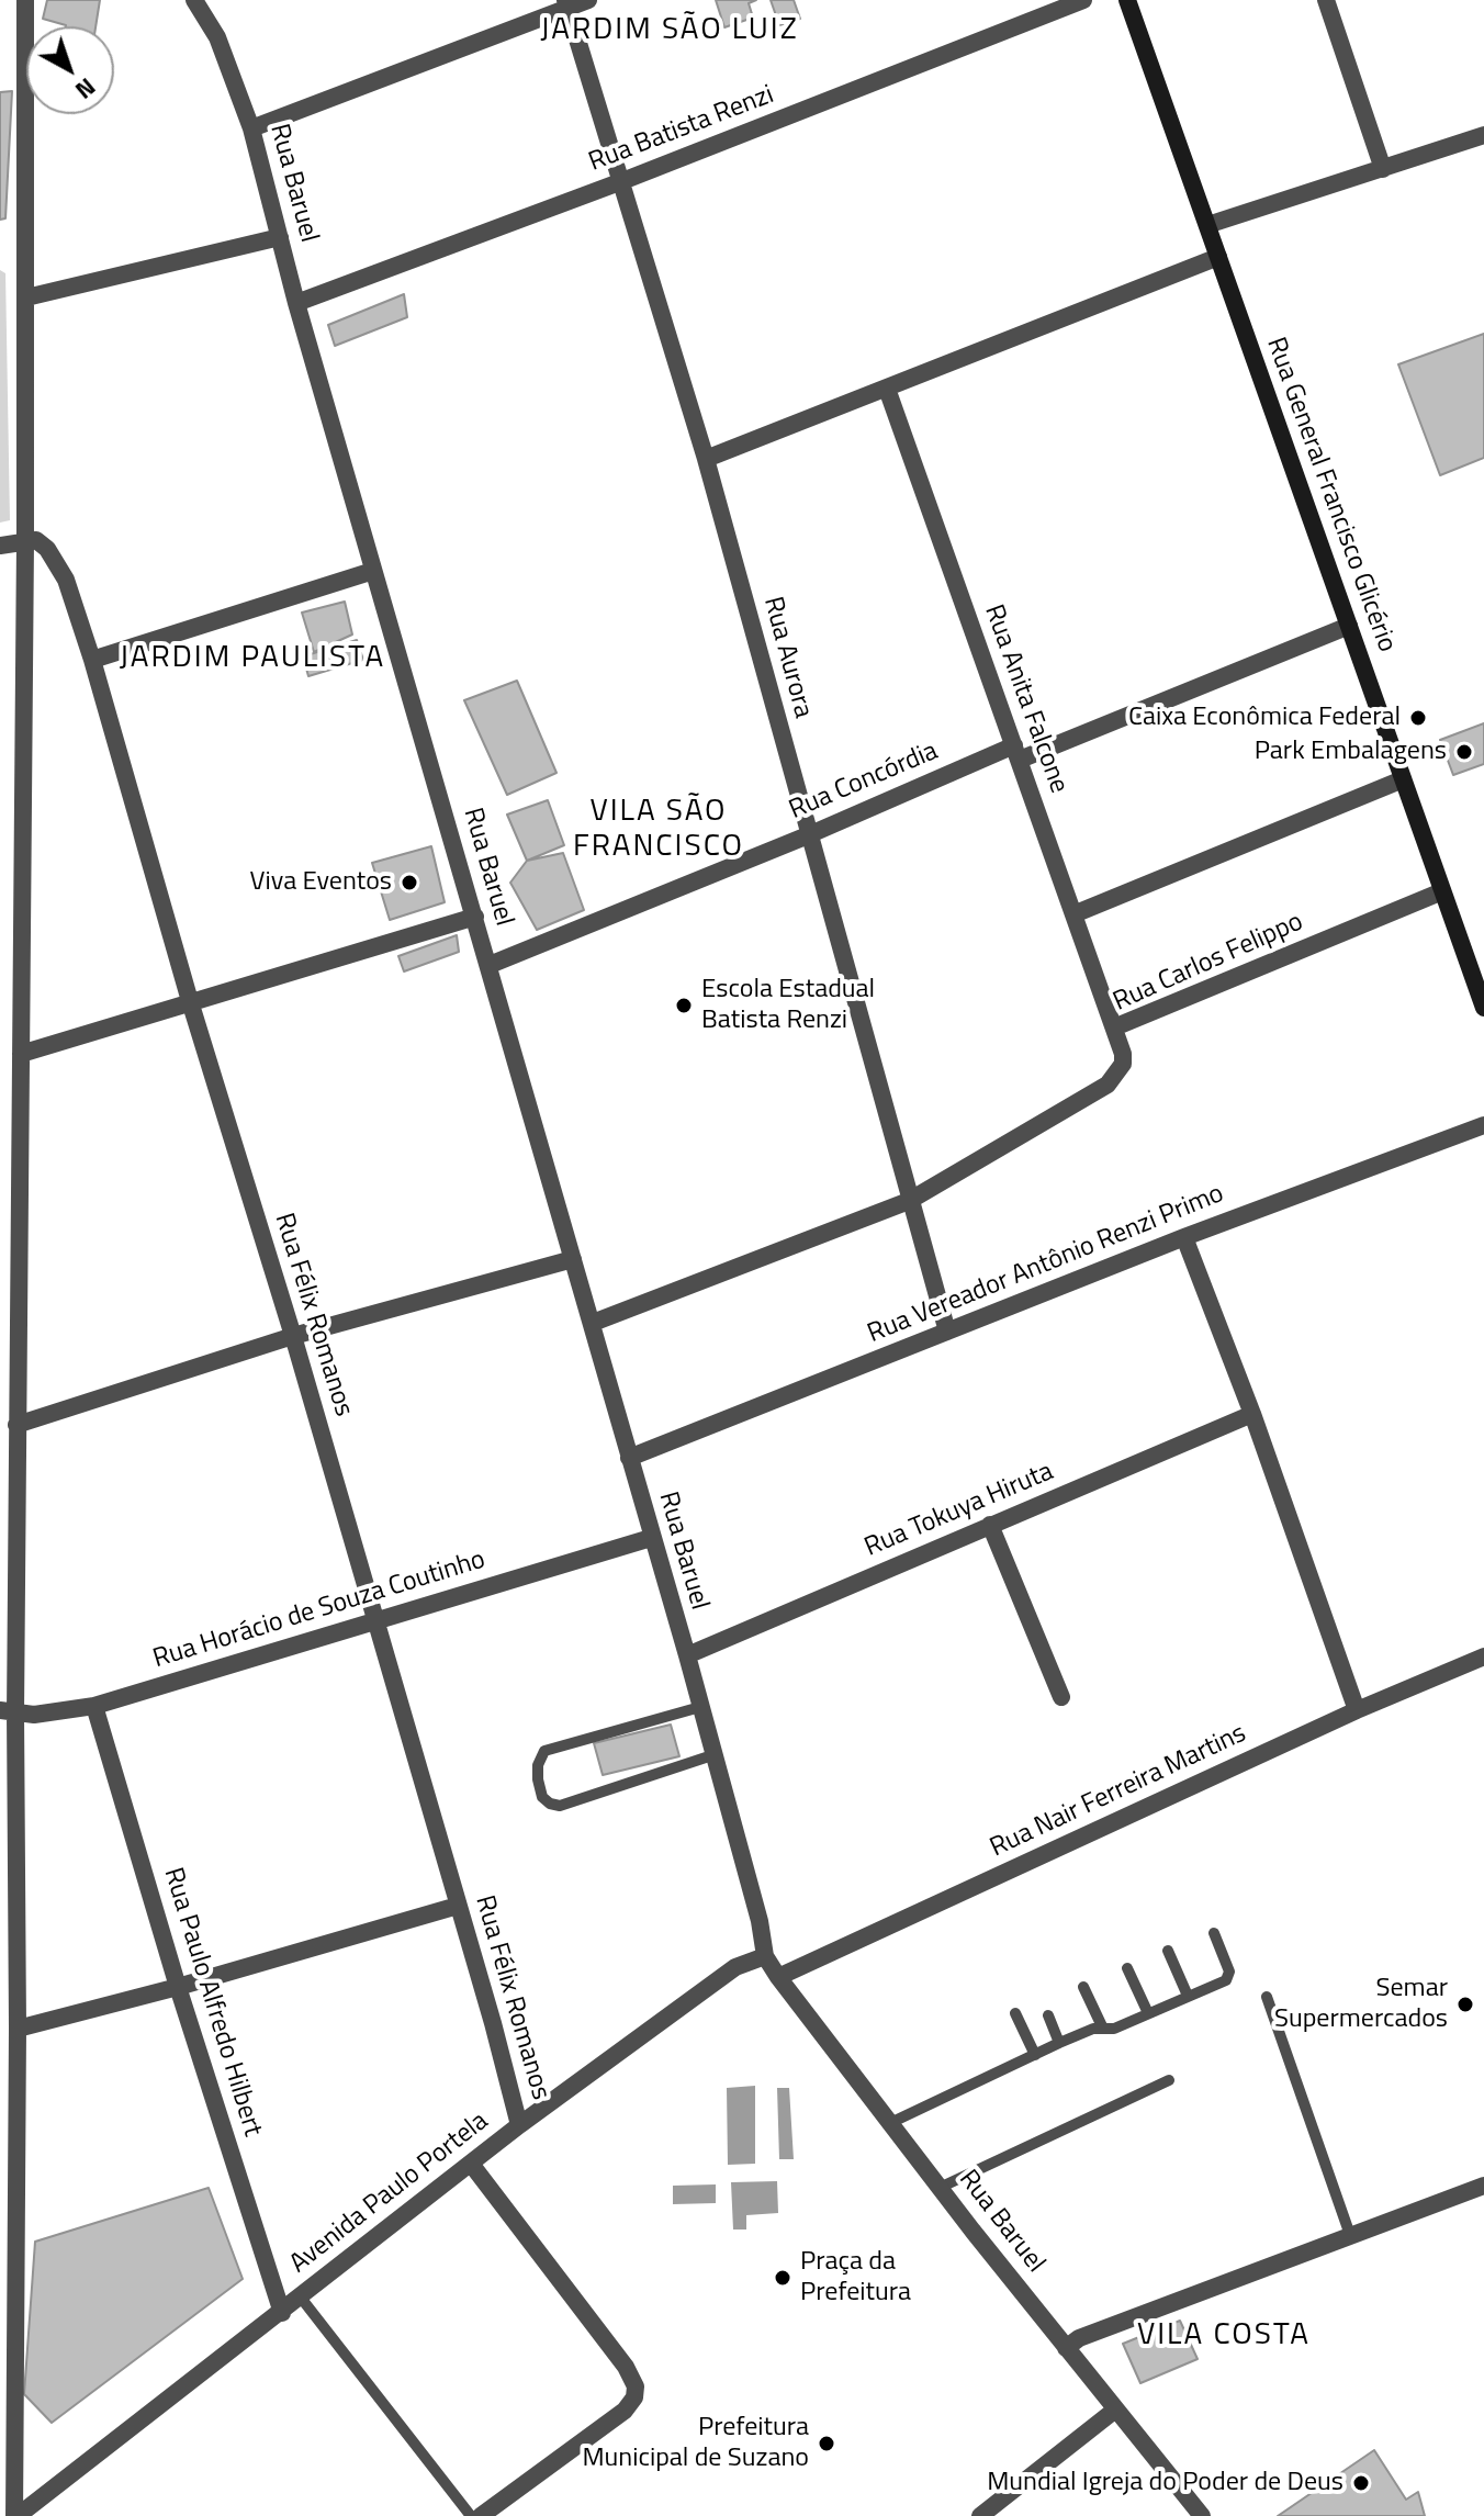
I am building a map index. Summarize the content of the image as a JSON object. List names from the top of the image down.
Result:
{
  "streets": {
    "main road": ["Rua General Francisco Glicério"],
    "street": [
      "Rua Batista Renzi",
      "Rua Baruel",
      "Rua Aurora",
      "Rua Anita Falcone",
      "Rua Concórdia",
      "Rua Carlos Felippo",
      "Rua Vereador Antônio Renzi Primo",
      "Rua Félix Romanos",
      "Rua Tokuya Hiruta",
      "Rua Horácio de Souza Coutinho",
      "Rua Nair Ferreira Martins",
      "Rua Paulo Alfredo Hilbert",
      "Avenida Paulo Portela"
    ]
  },
  "crossings": [
    ["Rua Batista Renzi", "Rua Baruel"],
    ["Rua Batista Renzi", "Rua Aurora"],
    ["Rua Baruel", "Rua Concórdia"],
    ["Rua Baruel", "Rua Vereador Antônio Renzi Primo"],
    ["Rua Baruel", "Rua Tokuya Hiruta"],
    ["Rua Baruel", "Rua Horácio de Souza Coutinho"],
    ["Rua Baruel", "Rua Nair Ferreira Martins"],
    ["Rua Baruel", "Avenida Paulo Portela"],
    ["Rua General Francisco Glicério", "Rua Concórdia"],
    ["Rua General Francisco Glicério", "Rua Carlos Felippo"],
    ["Rua Aurora", "Rua Concórdia"],
    ["Rua Aurora", "Rua Carlos Felippo"],
    ["Rua Aurora", "Rua Vereador Antônio Renzi Primo"],
    ["Rua Anita Falcone", "Rua Concórdia"],
    ["Rua Anita Falcone", "Rua Carlos Felippo"],
    ["Rua Félix Romanos", "Rua Horácio de Souza Coutinho"],
    ["Rua Félix Romanos", "Avenida Paulo Portela"],
    ["Rua Horácio de Souza Coutinho", "Rua Paulo Alfredo Hilbert"],
    ["Rua Paulo Alfredo Hilbert", "Avenida Paulo Portela"]
  ],
  "districts": [
    "JARDIM SÃO LUIZ",
    "JARDIM PAULISTA",
    "VILA SÃO FRANCISCO",
    "VILA COSTA"
  ],
  "places": [
    "Caixa Econômica Federal",
    "Park Embalagens",
    "Viva Eventos",
    "Escola Estadual Batista Renzi",
    "Semar Supermercados",
    "Praça da Prefeitura",
    "Prefeitura Municipal de Suzano",
    "Mundial Igreja do Poder de Deus"
  ],
  "north": "bottom right"
}
